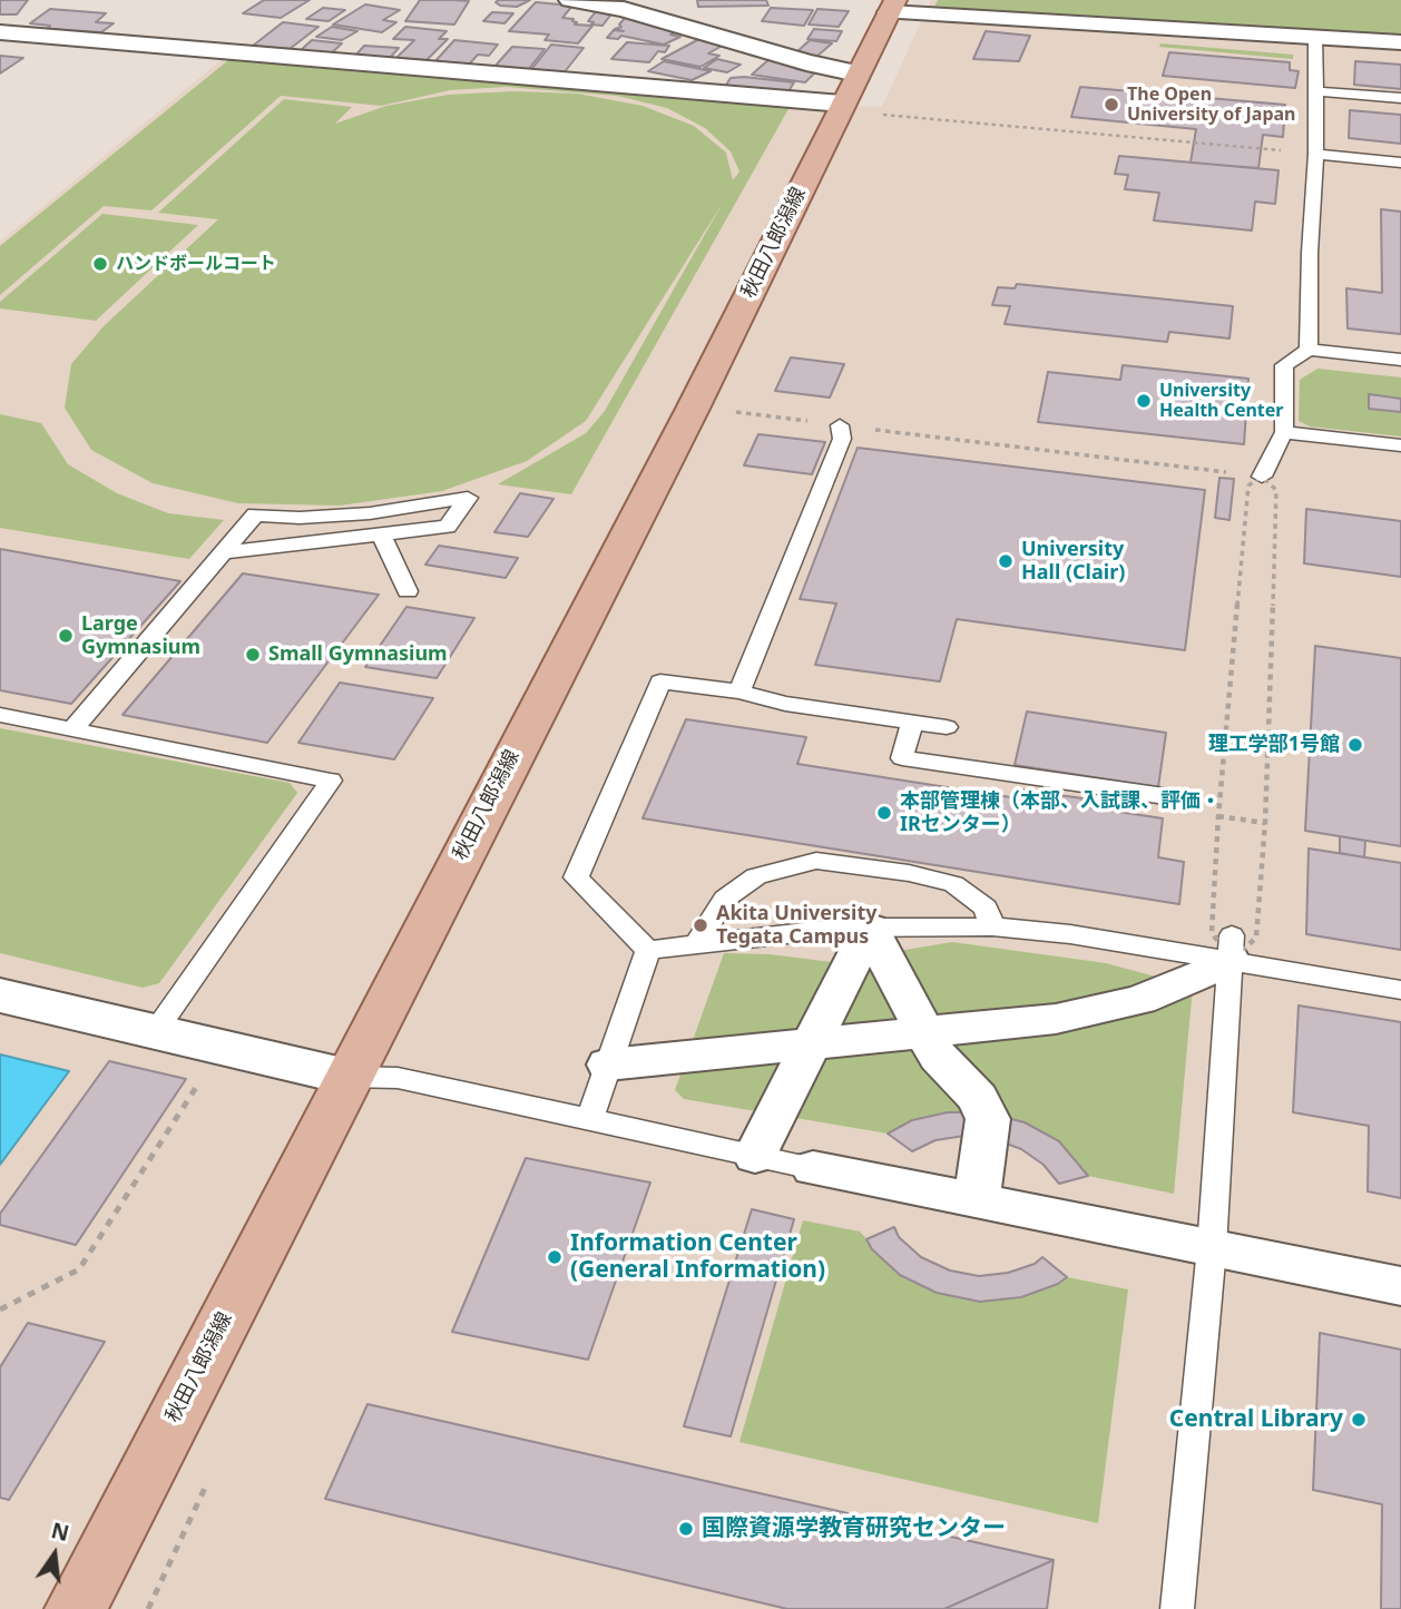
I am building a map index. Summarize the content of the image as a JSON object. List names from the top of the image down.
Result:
{
  "streets": {
    "main road": ["秋田八郎潟線"]
  },
  "places": [
    "The Open University of Japan",
    "ハンドボールコート",
    "University Health Center",
    "University Hall (Clair)",
    "Large Gymnasium",
    "Small Gymnasium",
    "理工学部1号館",
    "本部管理棟（本部、入試課、評価・ IRセンター）",
    "Akita University Tegata Campus",
    "Information Center (General Information)",
    "Central Library",
    "国際資源学教育研究センター"
  ],
  "north": "top"
}
